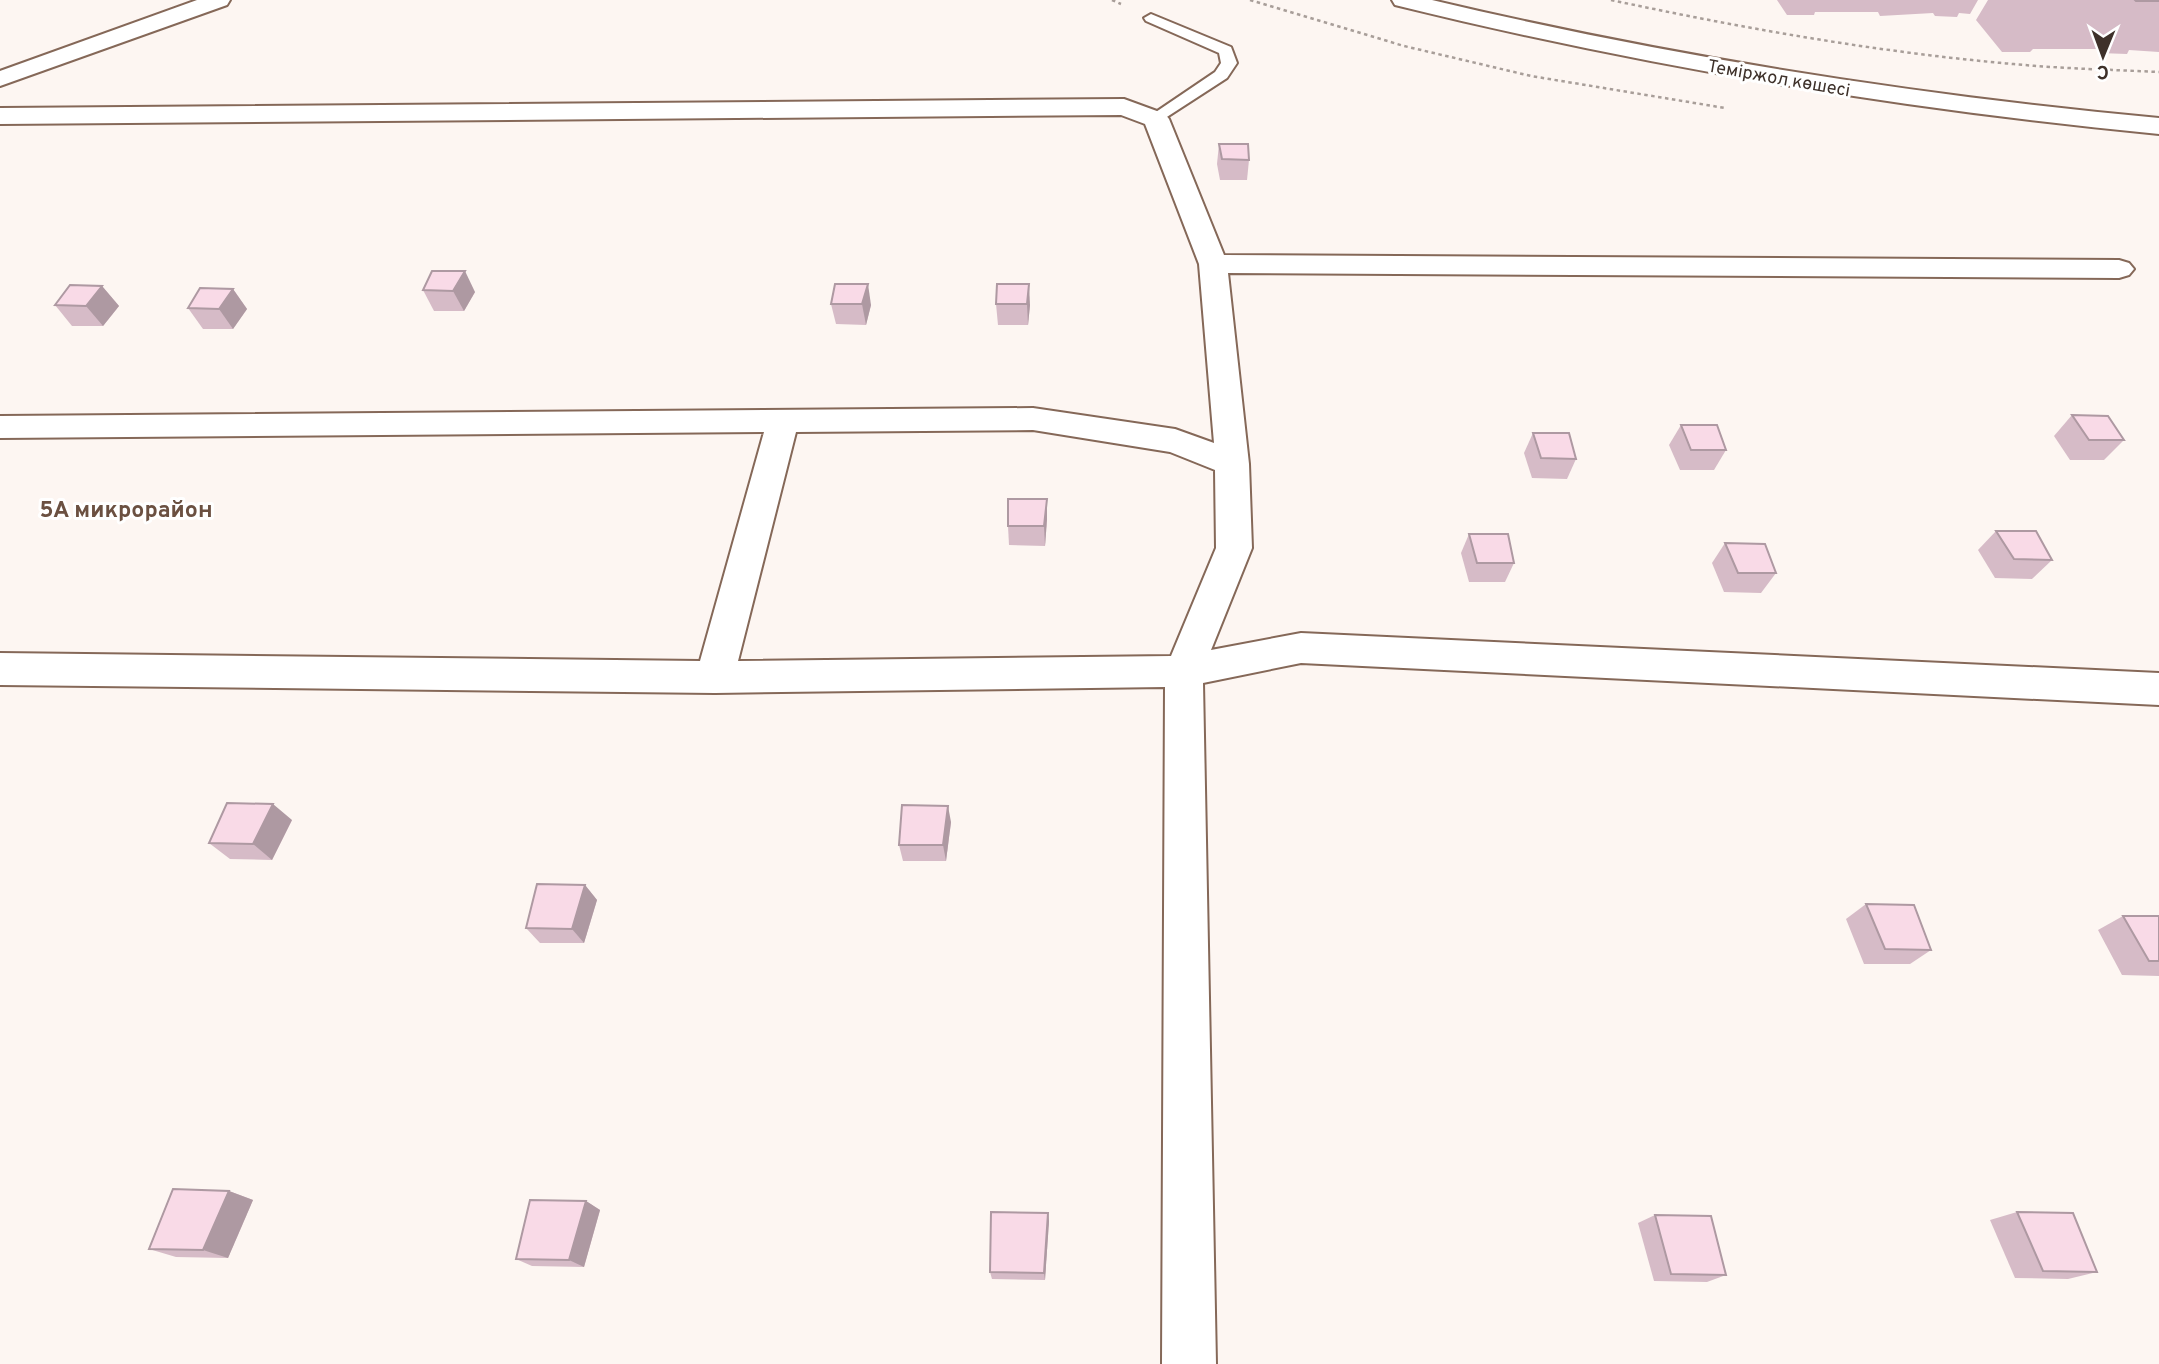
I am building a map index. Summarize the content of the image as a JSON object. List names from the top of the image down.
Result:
{
  "streets": {
    "street": ["Теміржол көшесі"]
  },
  "districts": ["5А микрорайон"],
  "north": "bottom"
}
